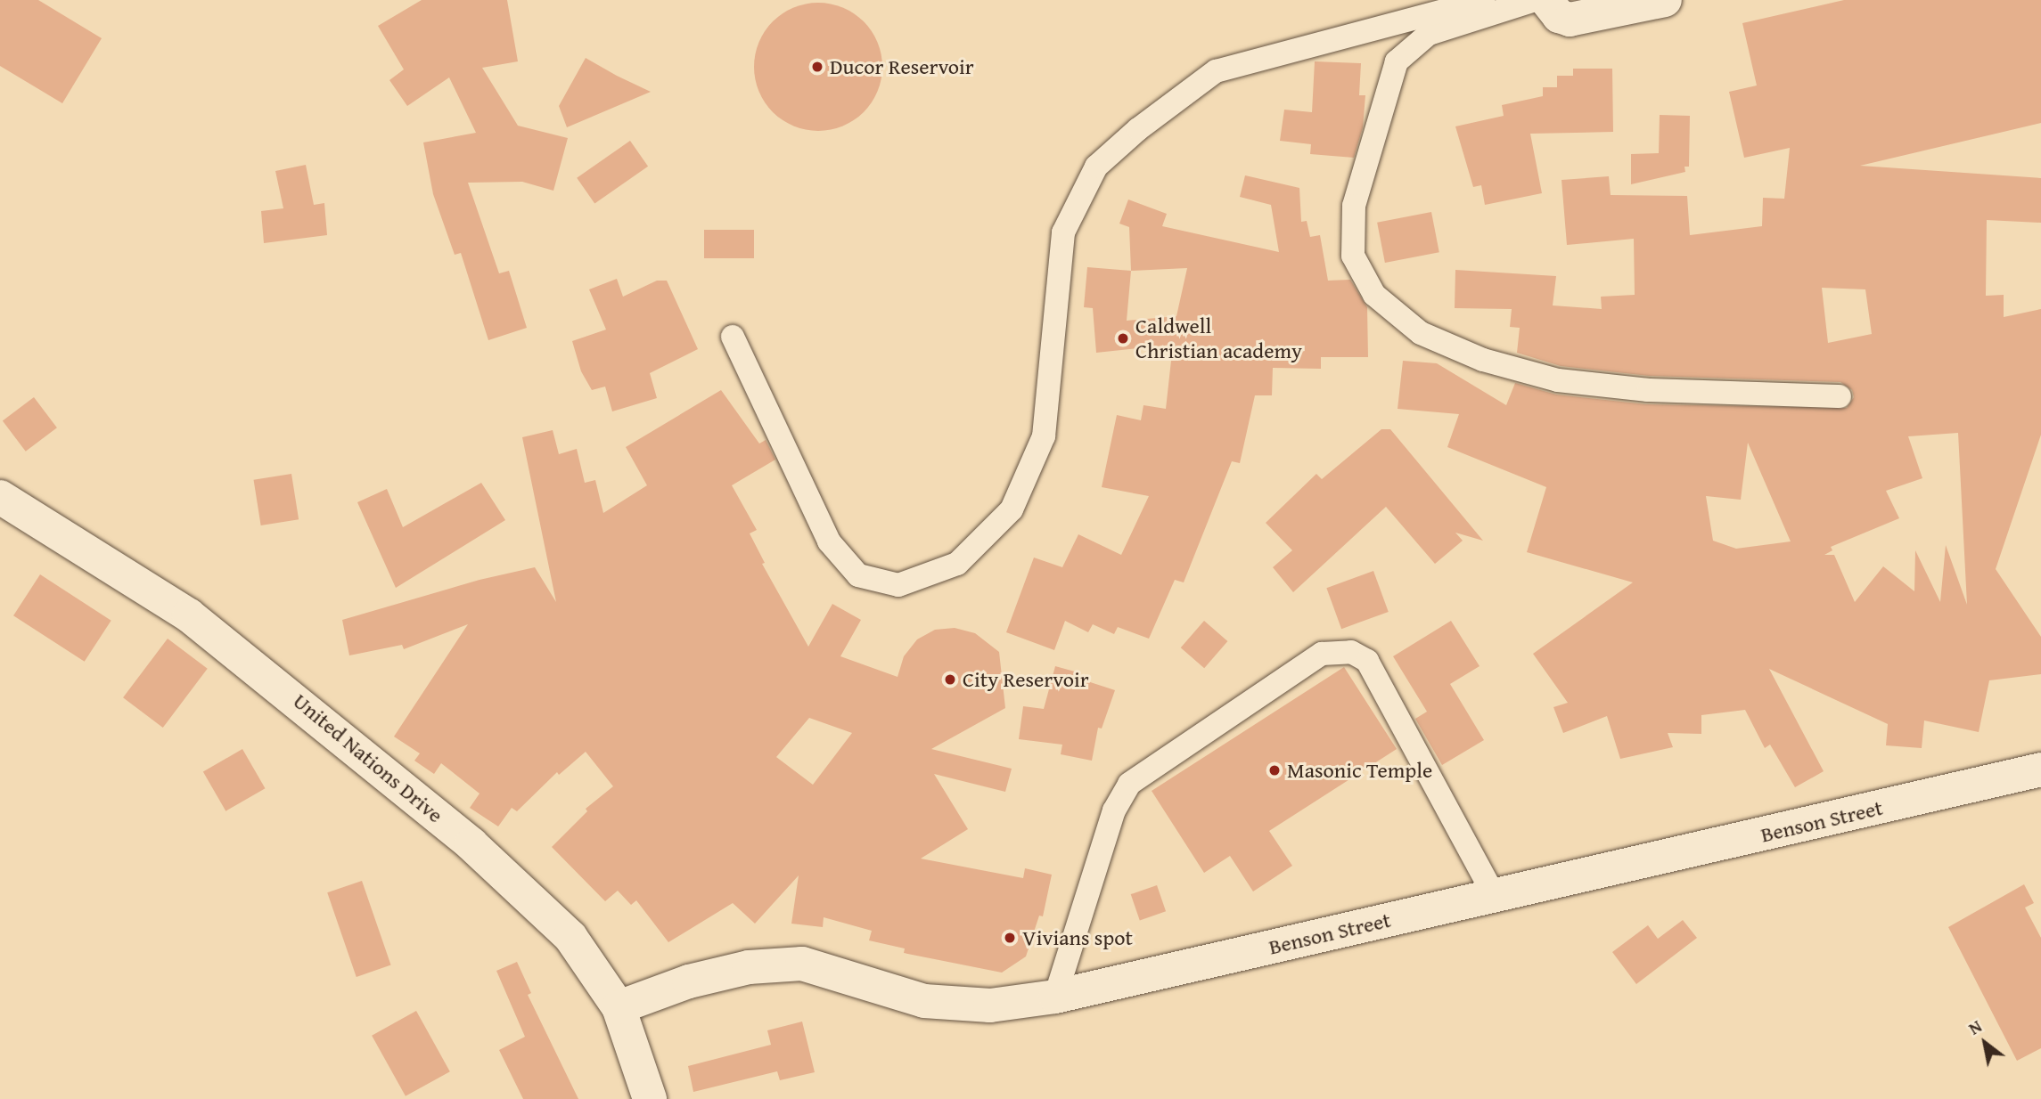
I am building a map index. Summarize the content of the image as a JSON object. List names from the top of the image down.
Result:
{
  "streets": {
    "street": ["United Nations Drive", "Benson Street"]
  },
  "crossings": [
    ["United Nations Drive", "Benson Street"]
  ],
  "places": [
    "Ducor Reservoir",
    "Caldwell Christian academy",
    "City Reservoir",
    "Masonic Temple",
    "Vivians spot"
  ],
  "north": "top left"
}
